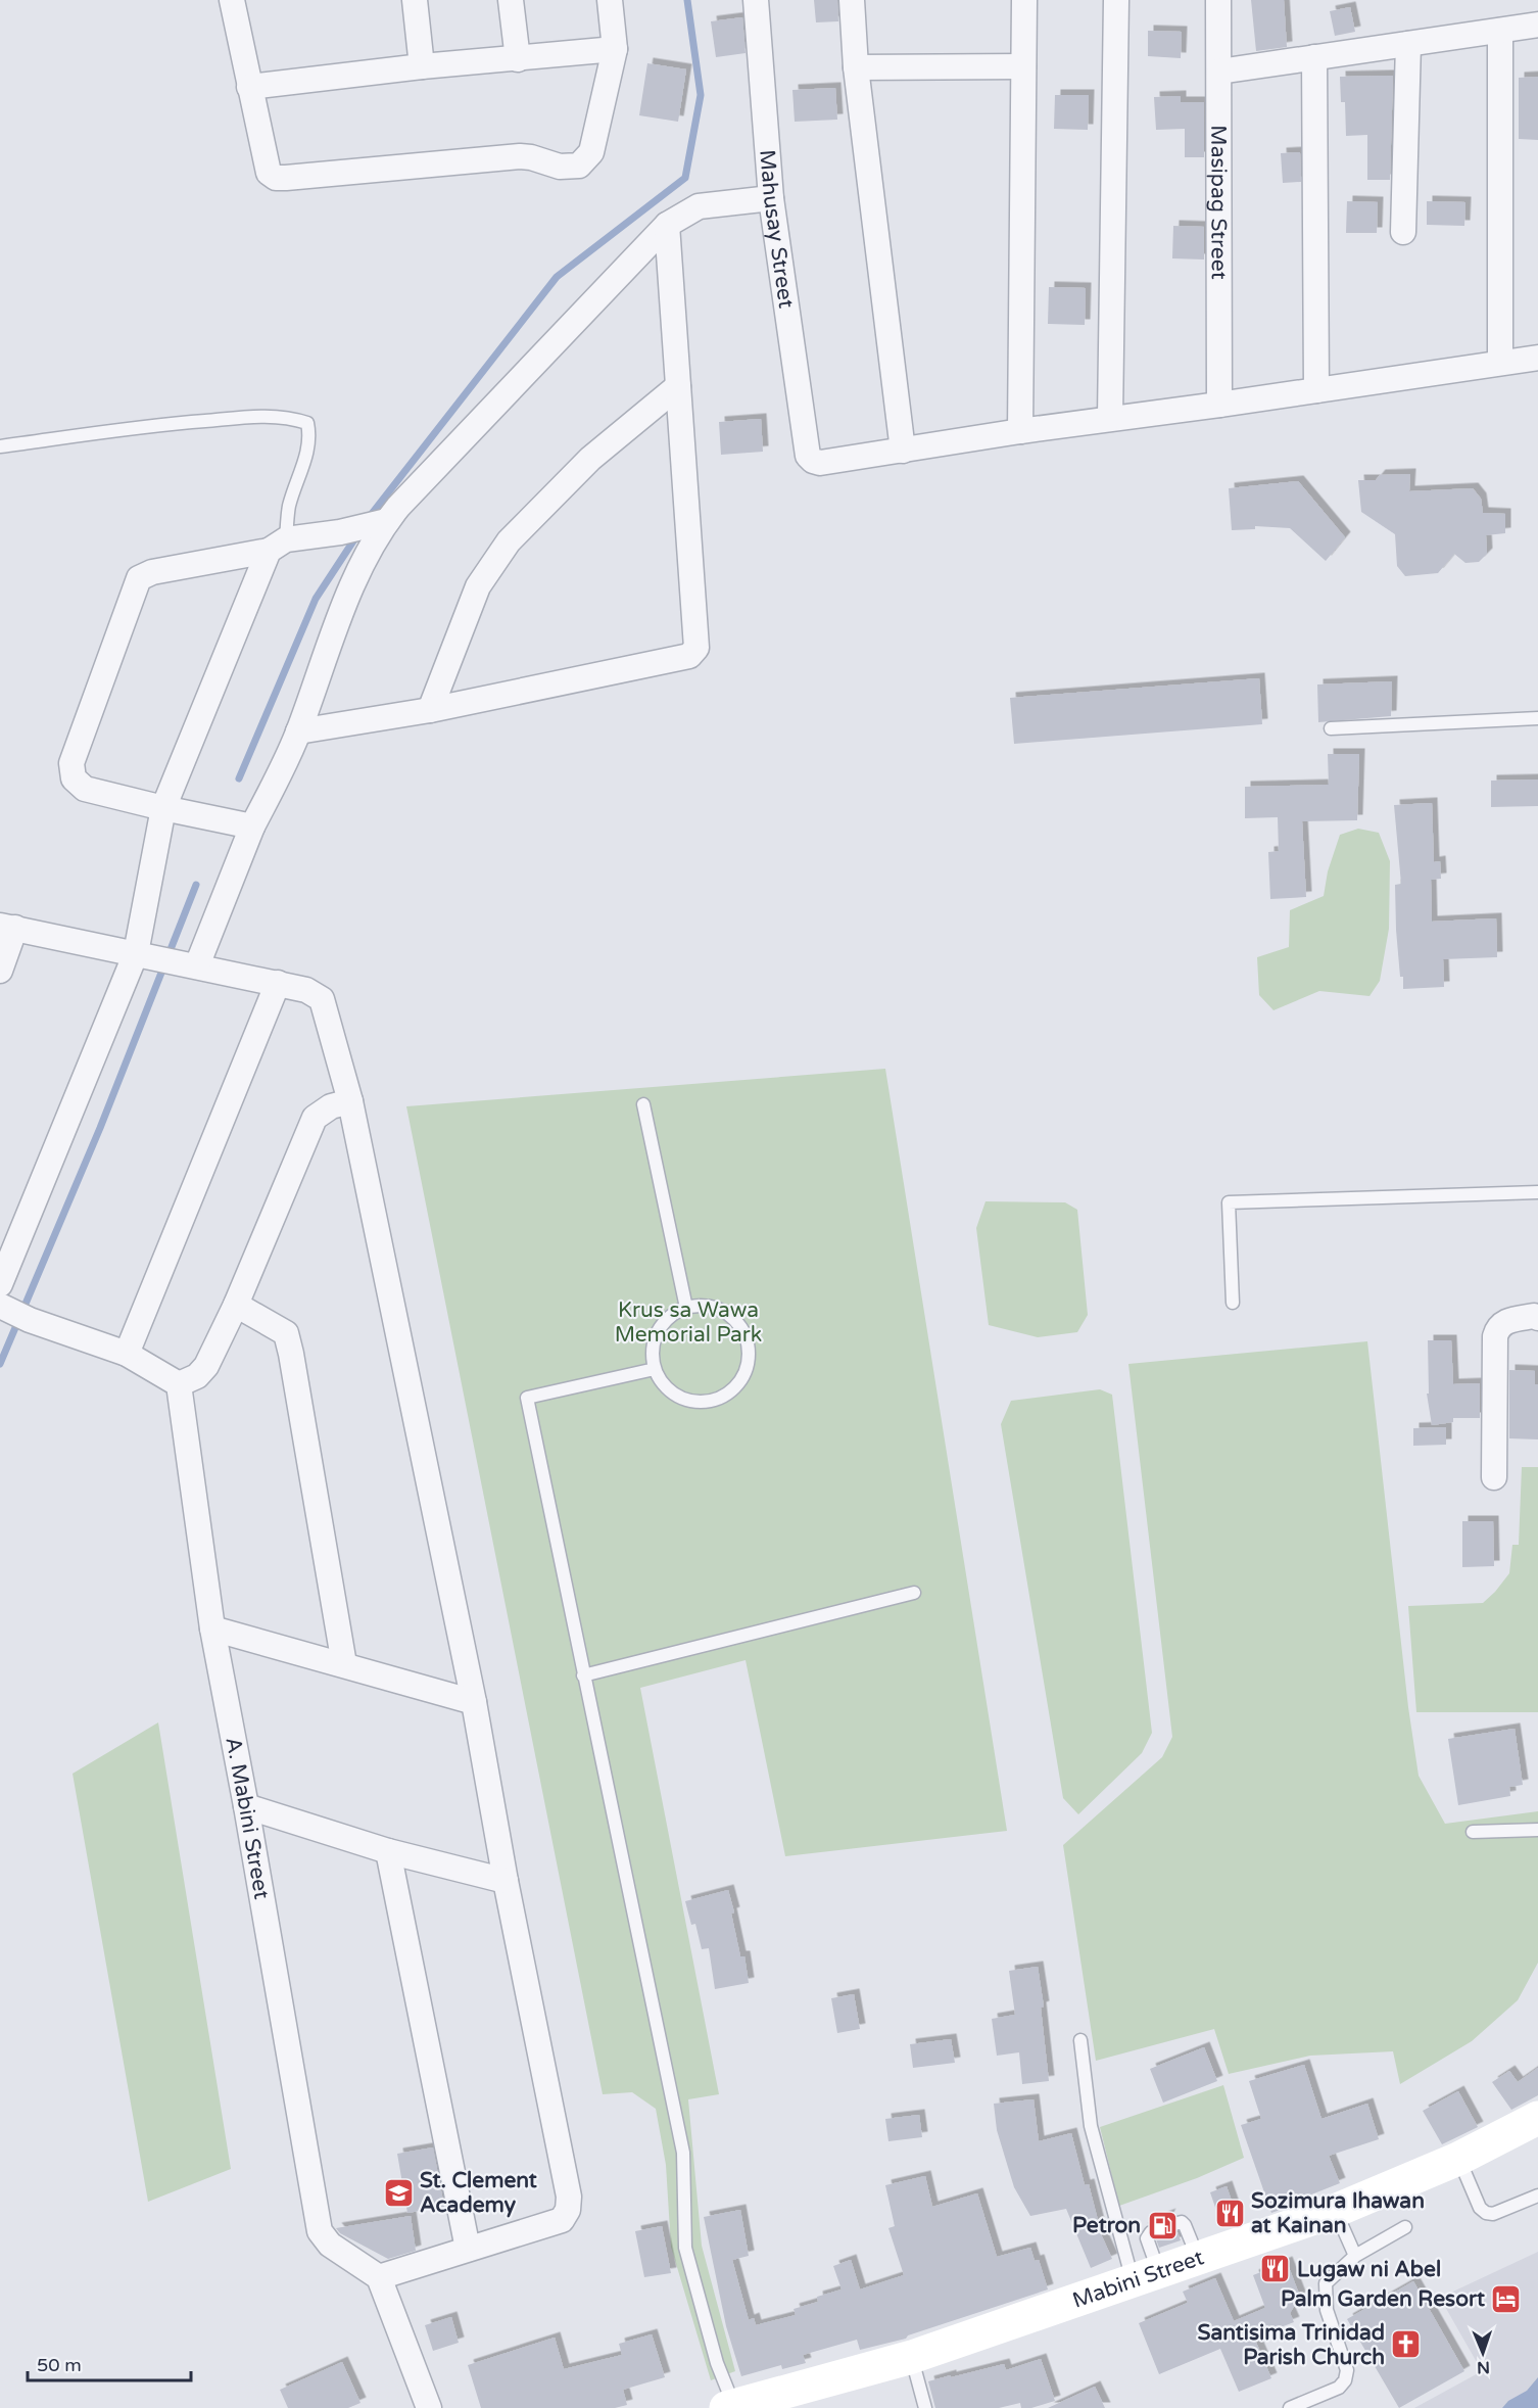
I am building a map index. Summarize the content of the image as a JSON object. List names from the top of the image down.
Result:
{
  "streets": {
    "main road": ["Mabini Street"],
    "street": ["Masipag Street", "Mahusay Street", "A. Mabini Street"]
  },
  "parks": ["Krus sa Wawa Memorial Park"],
  "places": {
    "school or university": ["St. Clement Academy"],
    "restaurant": ["Sozimura Ihawan at Kainan", "Lugaw ni Abel"],
    "fuel station": ["Petron"],
    "hotel": ["Palm Garden Resort"],
    "church": ["Santisima Trinidad Parish Church"]
  },
  "scale_bar": "50 m",
  "north": "bottom"
}
